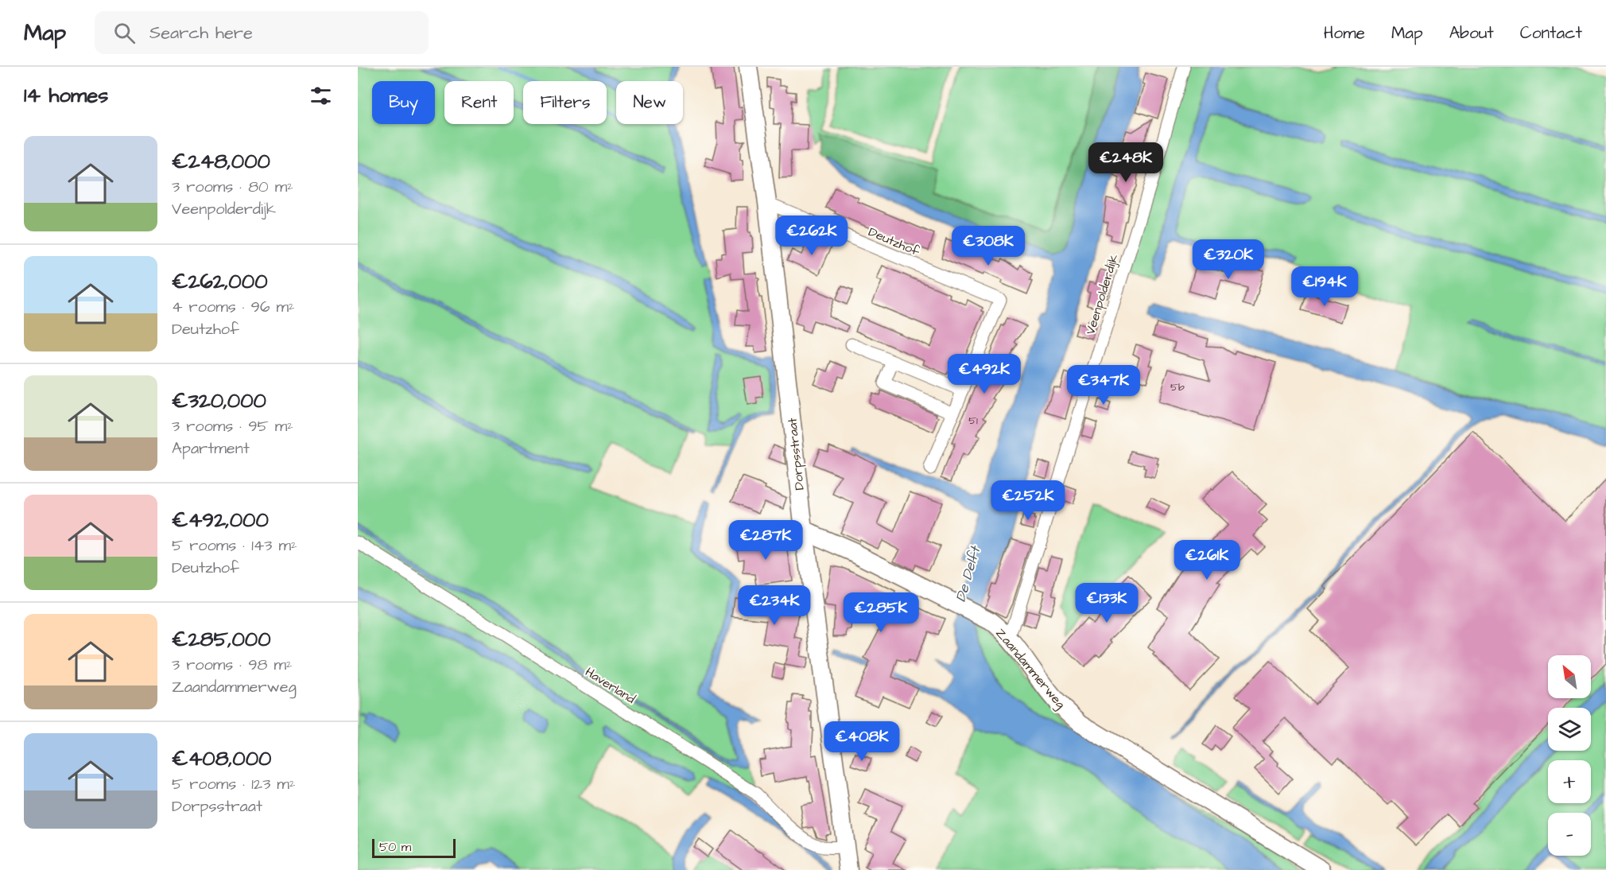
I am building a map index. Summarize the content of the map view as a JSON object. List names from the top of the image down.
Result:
{
  "streets": {
    "street": [
      "Deutzhof",
      "Veenpolderdijk",
      "Dorpsstraat",
      "Zaandammerweg",
      "Haverland"
    ]
  },
  "crossings": [
    ["Deutzhof", "Dorpsstraat"],
    ["Veenpolderdijk", "Zaandammerweg"],
    ["Dorpsstraat", "Zaandammerweg"],
    ["Dorpsstraat", "Haverland"]
  ],
  "water": ["De Delft"],
  "house_numbers": ["5b", "51"],
  "scale_bar": "50 m",
  "north": "top left",
  "page": {
    "header": "Map",
    "search": "Search here",
    "nav": [
      "Home",
      "Map",
      "About",
      "Contact"
    ],
    "heading": "14 homes",
    "chip": [
      "Buy",
      "Rent",
      "Filters",
      "New"
    ],
    "list": [
      {
        "name": "€248,000",
        "note": "3 rooms · 80 m² · Veenpolderdijk"
      },
      {
        "name": "€262,000",
        "note": "4 rooms · 96 m² · Deutzhof"
      },
      {
        "name": "€320,000",
        "note": "3 rooms · 95 m² · Apartment"
      },
      {
        "name": "€492,000",
        "note": "5 rooms · 143 m² · Deutzhof"
      },
      {
        "name": "€285,000",
        "note": "3 rooms · 98 m² · Zaandammerweg"
      },
      {
        "name": "€408,000",
        "note": "5 rooms · 123 m² · Dorpsstraat"
      }
    ],
    "price": [
      "€248K",
      "€262K",
      "€308K",
      "€320K",
      "€194K",
      "€492K",
      "€347K",
      "€252K",
      "€287K",
      "€261K",
      "€133K",
      "€234K",
      "€285K",
      "€408K"
    ],
    "map_buttons": ["+", "−"],
    "scale": "50 m"
  }
}
